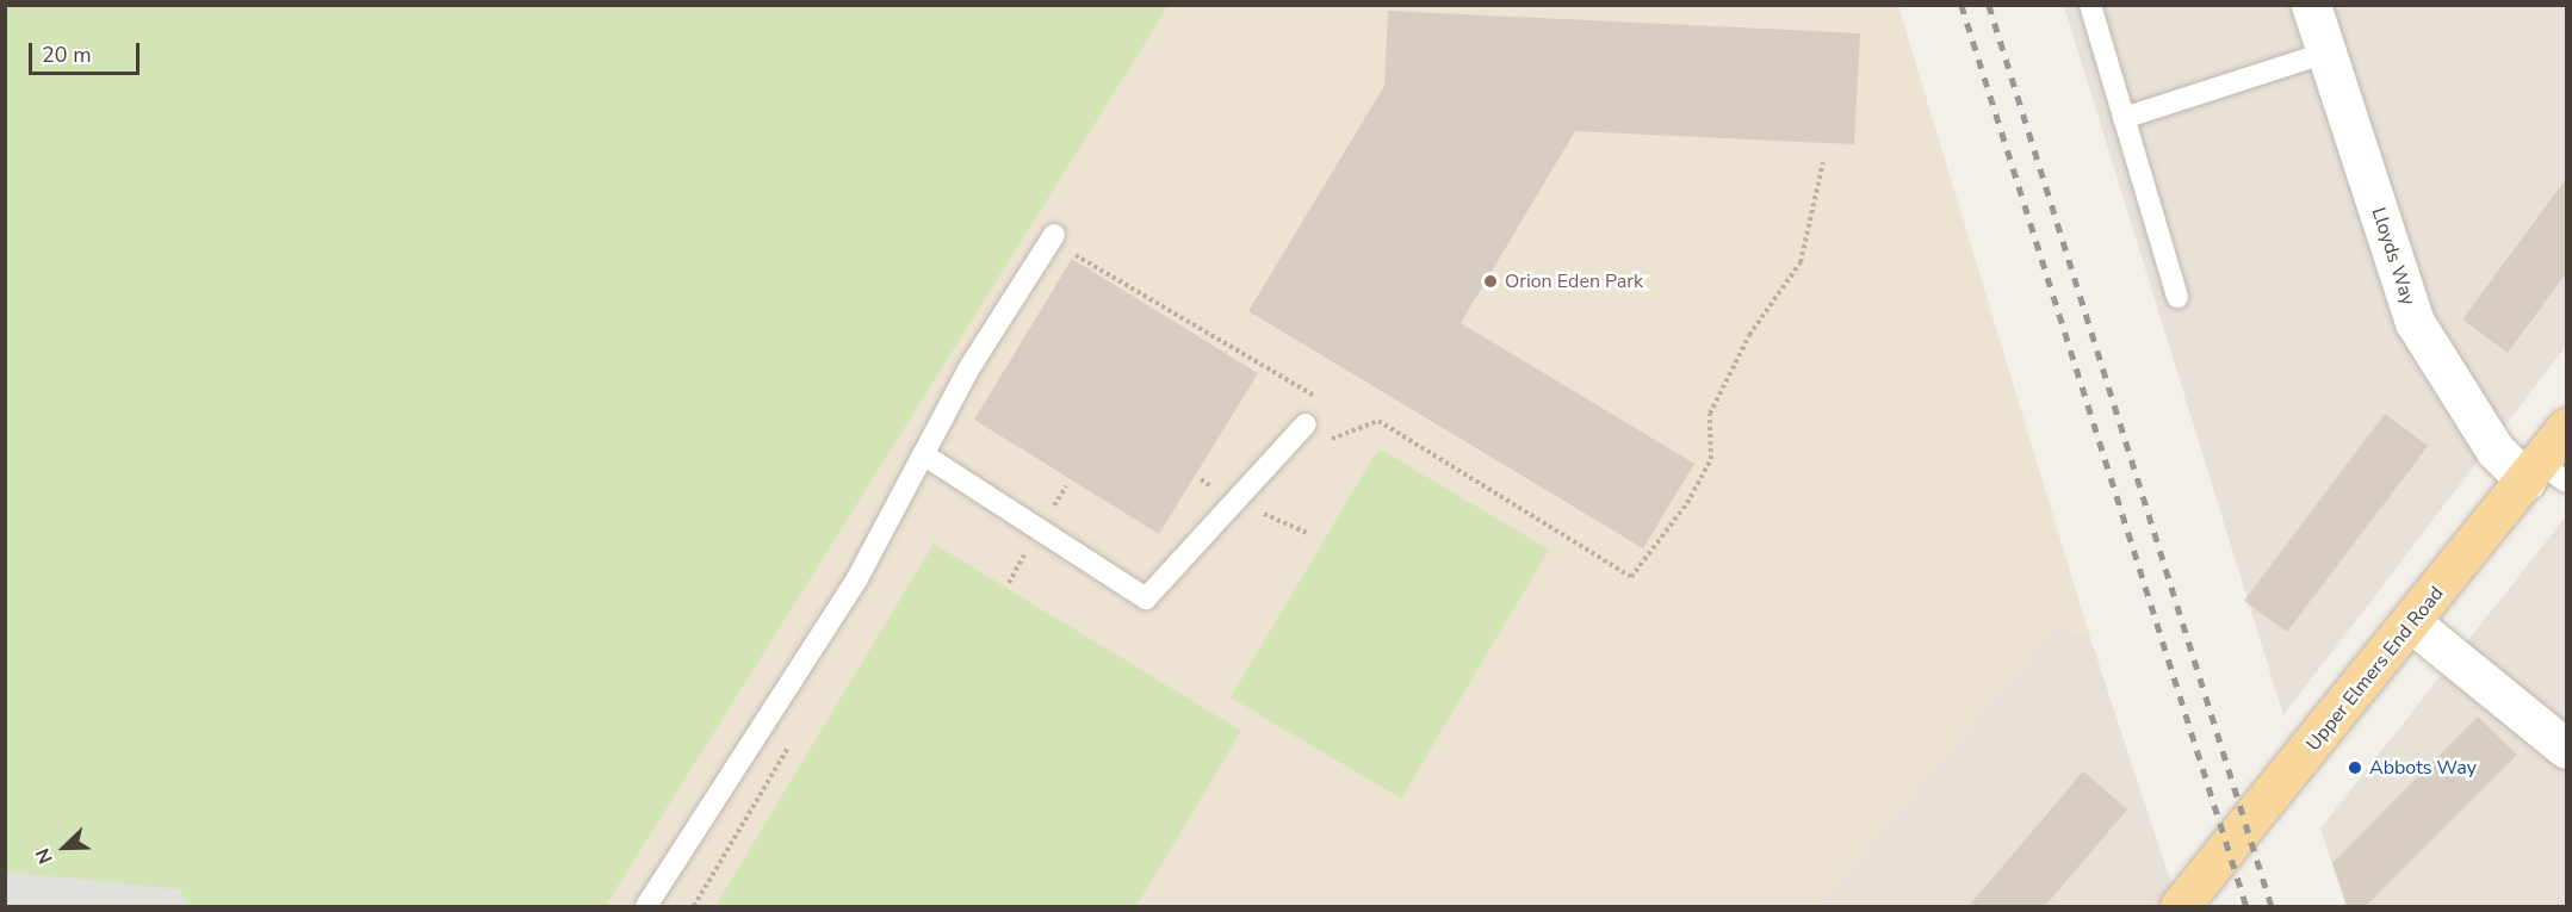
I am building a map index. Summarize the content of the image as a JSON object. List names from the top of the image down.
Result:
{
  "streets": {
    "main road": ["Upper Elmers End Road"],
    "street": ["Lloyds Way"]
  },
  "crossings": [
    ["Lloyds Way", "Upper Elmers End Road"]
  ],
  "places": ["Orion Eden Park", "Abbots Way"],
  "scale_bar": "20 m",
  "north": "bottom left"
}
